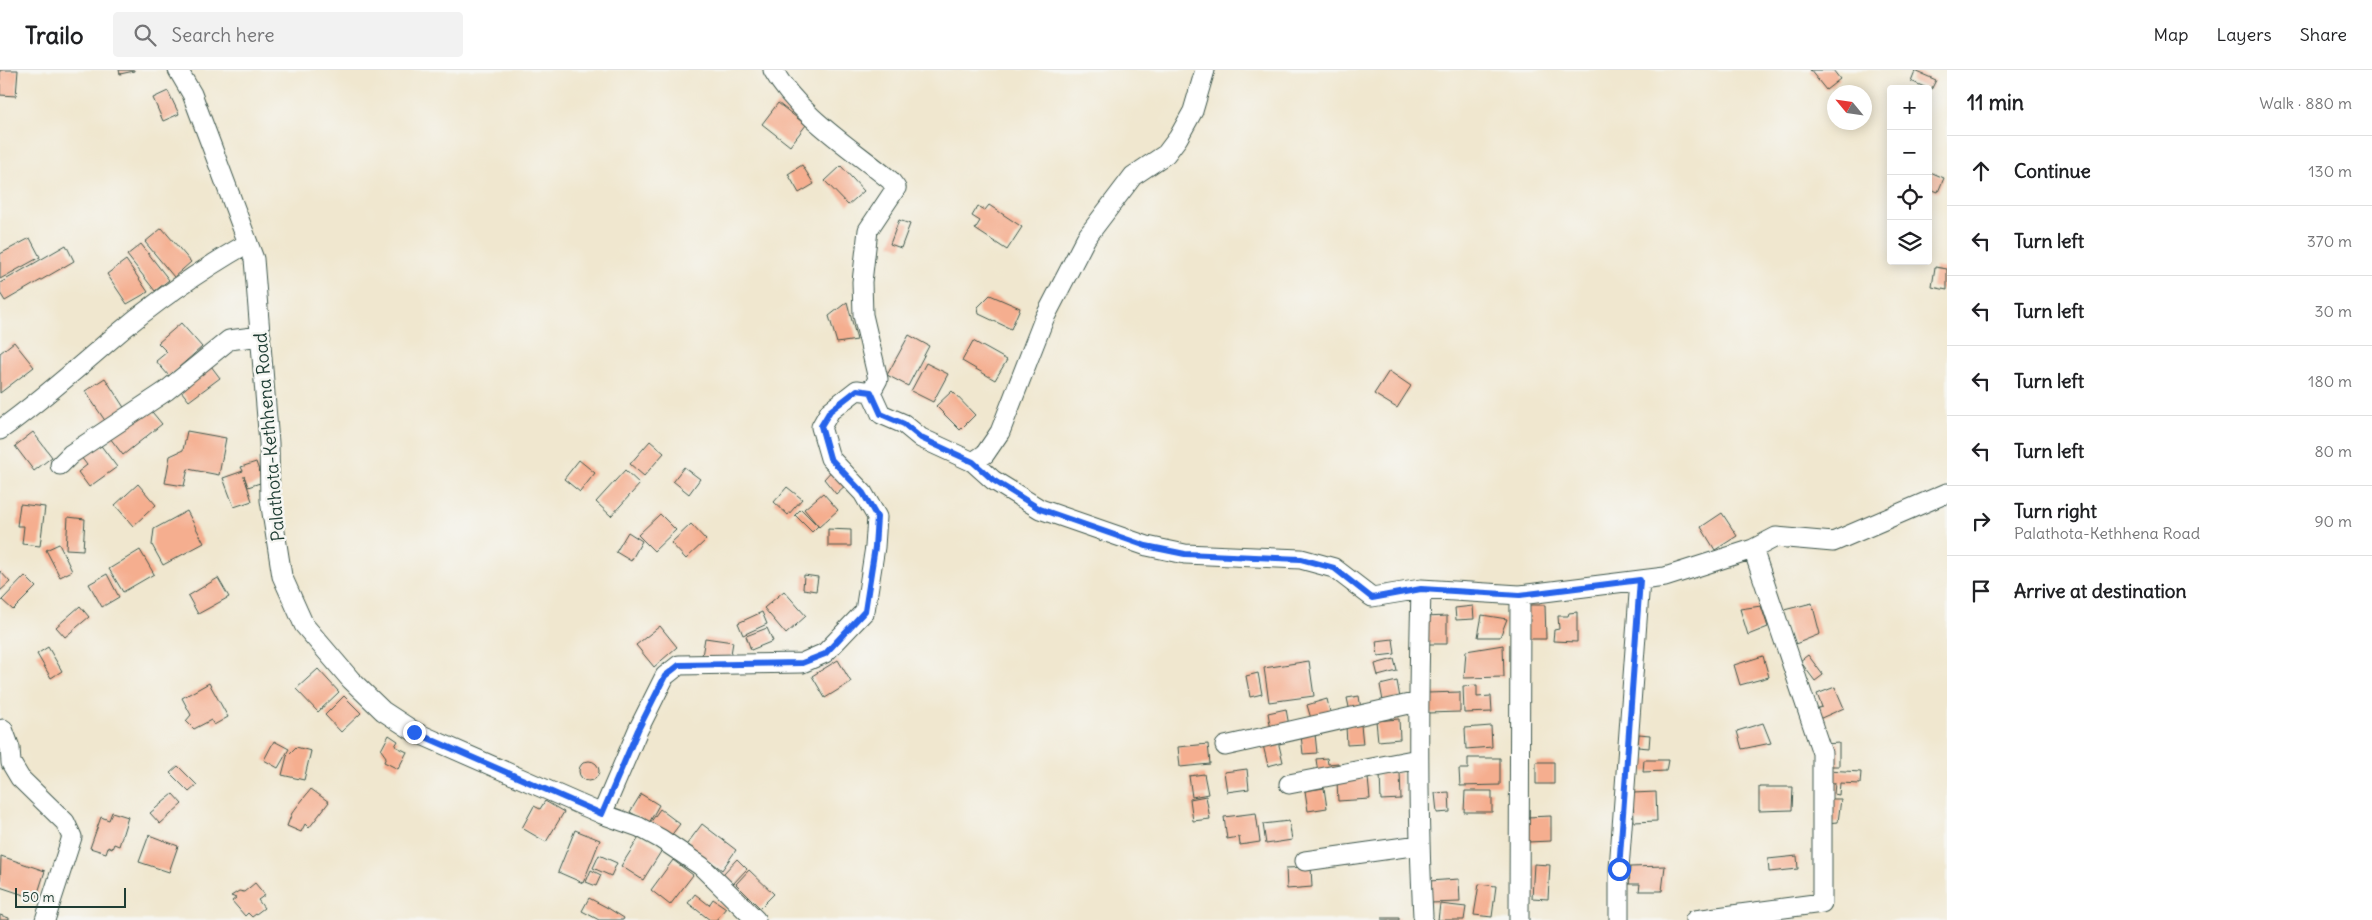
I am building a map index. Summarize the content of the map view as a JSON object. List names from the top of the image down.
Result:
{
  "streets": {
    "street": ["Palathota-Kethhena Road"]
  },
  "scale_bar": "50 m",
  "north": "top left",
  "page": {
    "header": "Trailo",
    "search": "Search here",
    "nav": ["Map", "Layers", "Share"],
    "heading": ["11 min", "Walk · 880 m"],
    "map_buttons": ["+", "−"],
    "list": [
      ["Continue", "130 m"],
      ["Turn left", "370 m"],
      ["Turn left", "30 m"],
      ["Turn left", "180 m"],
      ["Turn left", "80 m"],
      ["Turn right", "Palathota-Kethhena Road", "90 m"],
      "Arrive at destination"
    ],
    "scale": "50 m"
  }
}
